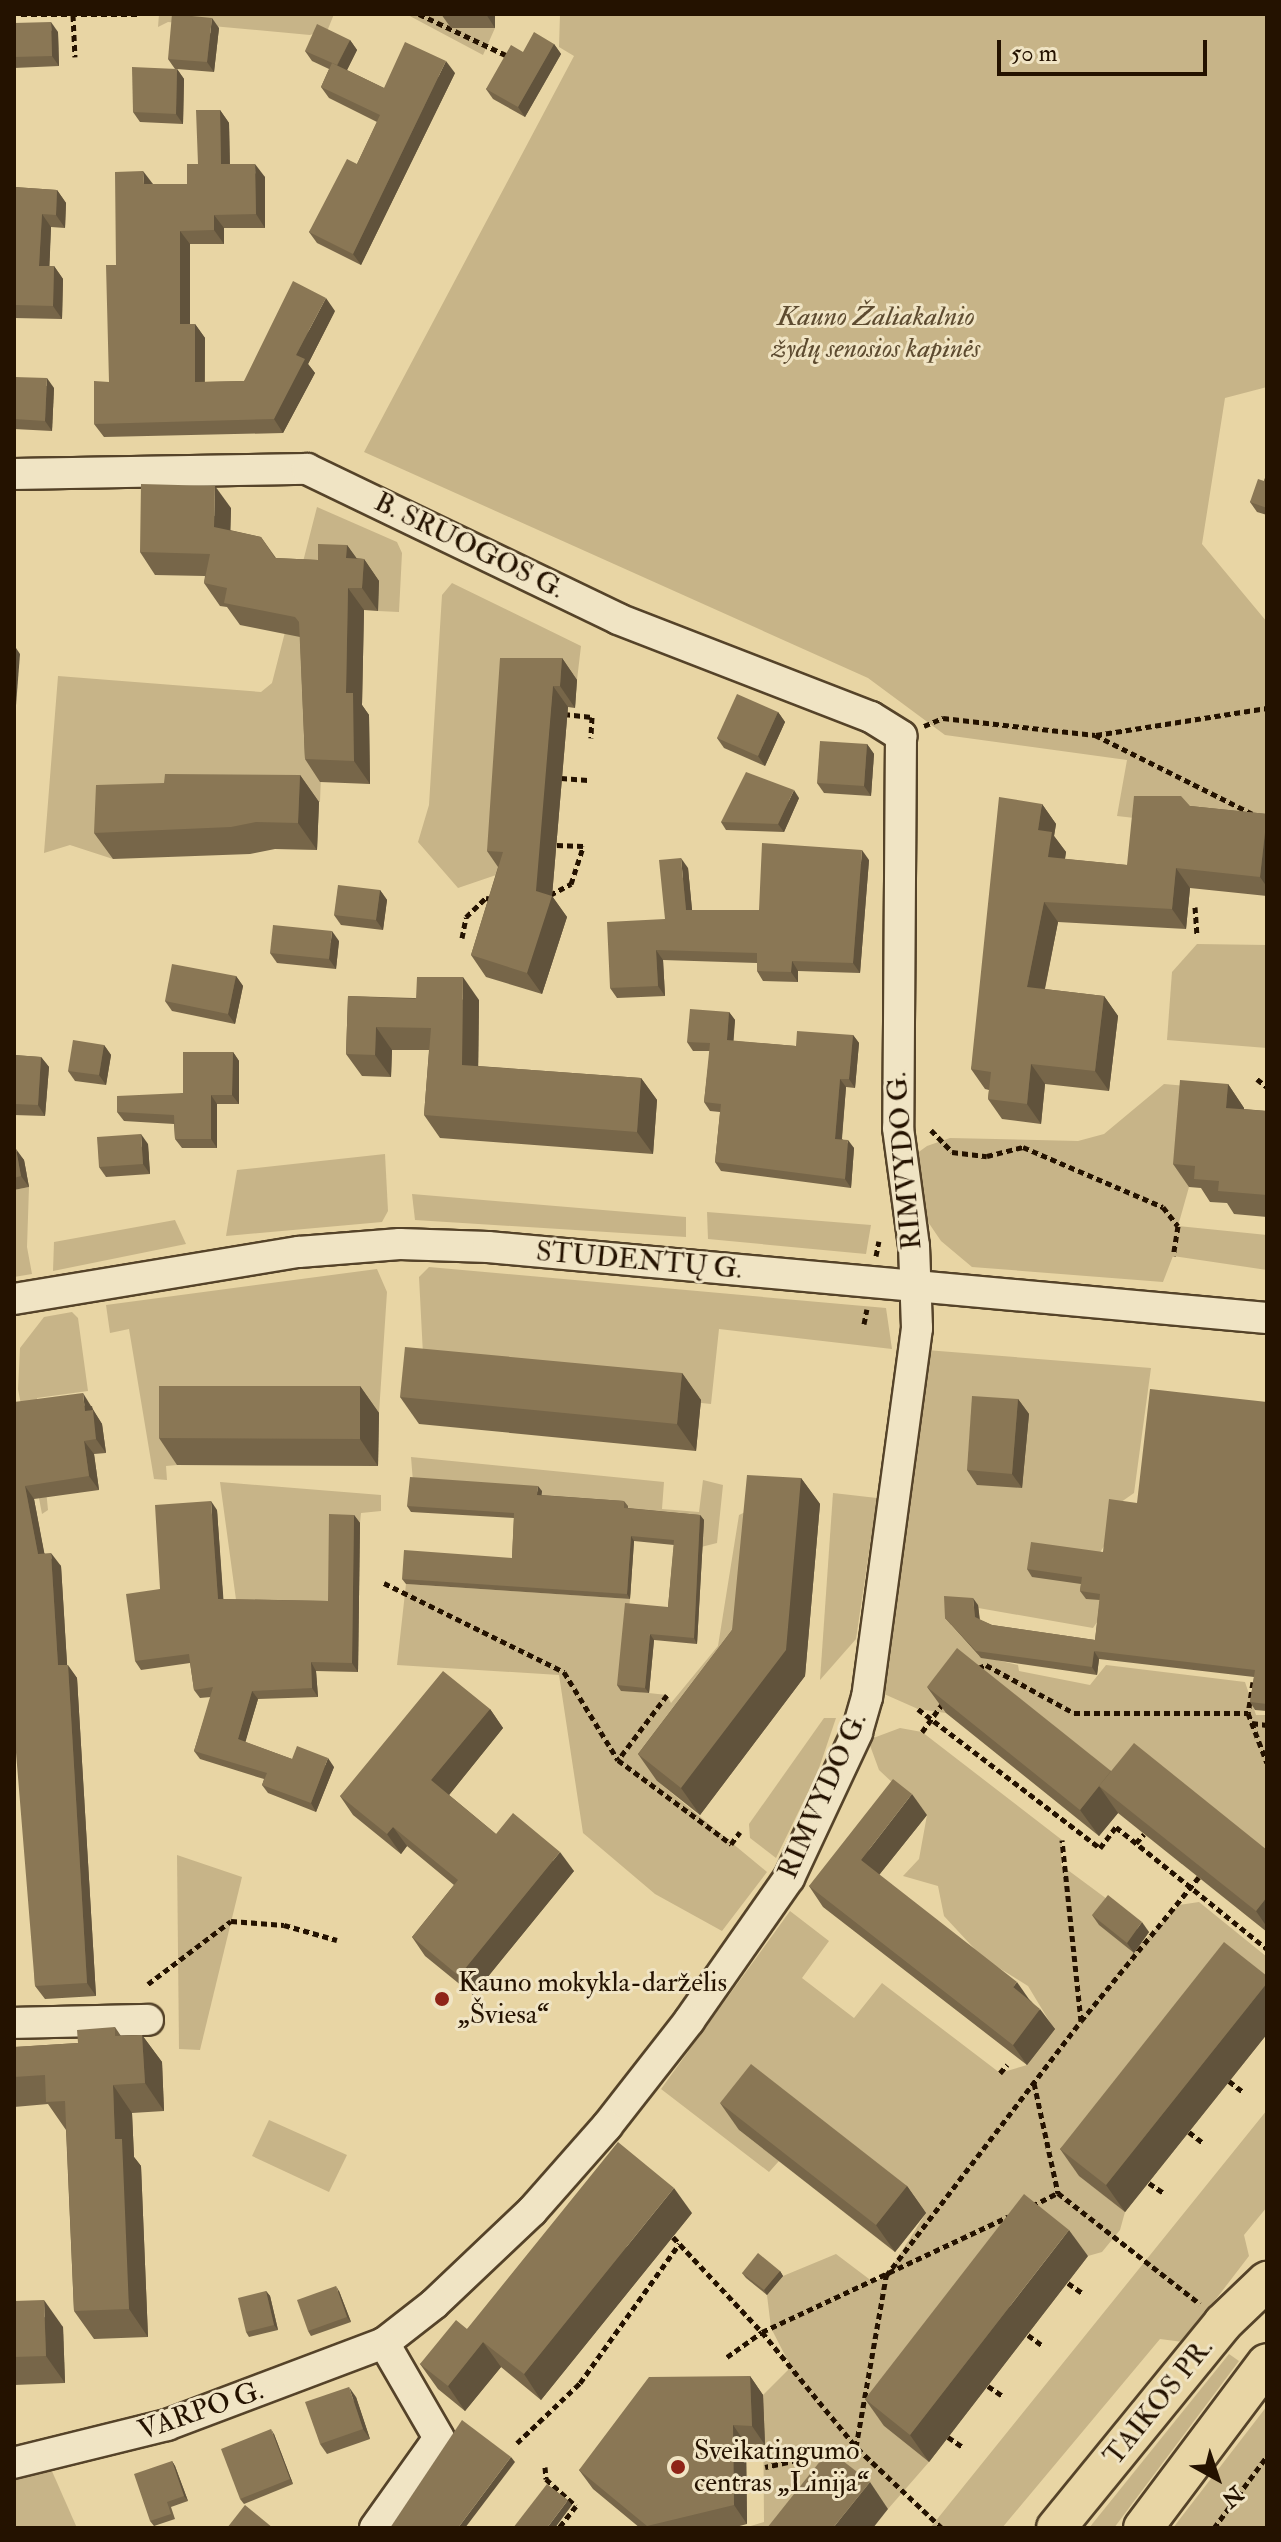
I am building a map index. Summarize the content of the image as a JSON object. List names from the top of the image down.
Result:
{
  "streets": {
    "main road": ["TAIKOS PR."],
    "street": [
      "B. SRUOGOS G.",
      "RIMVYDO G.",
      "STUDENTŲ G.",
      "VARPO G."
    ]
  },
  "crossings": [
    ["B. SRUOGOS G.", "RIMVYDO G."],
    ["RIMVYDO G.", "STUDENTŲ G."],
    ["RIMVYDO G.", "VARPO G."]
  ],
  "parks": ["Kauno Žaliakalnio žydų senosios kapinės"],
  "places": ["Kauno mokykla-darželis „Šviesa“", "Sveikatingumo centras „Linija“"],
  "scale_bar": "50 m",
  "north": "bottom right"
}
